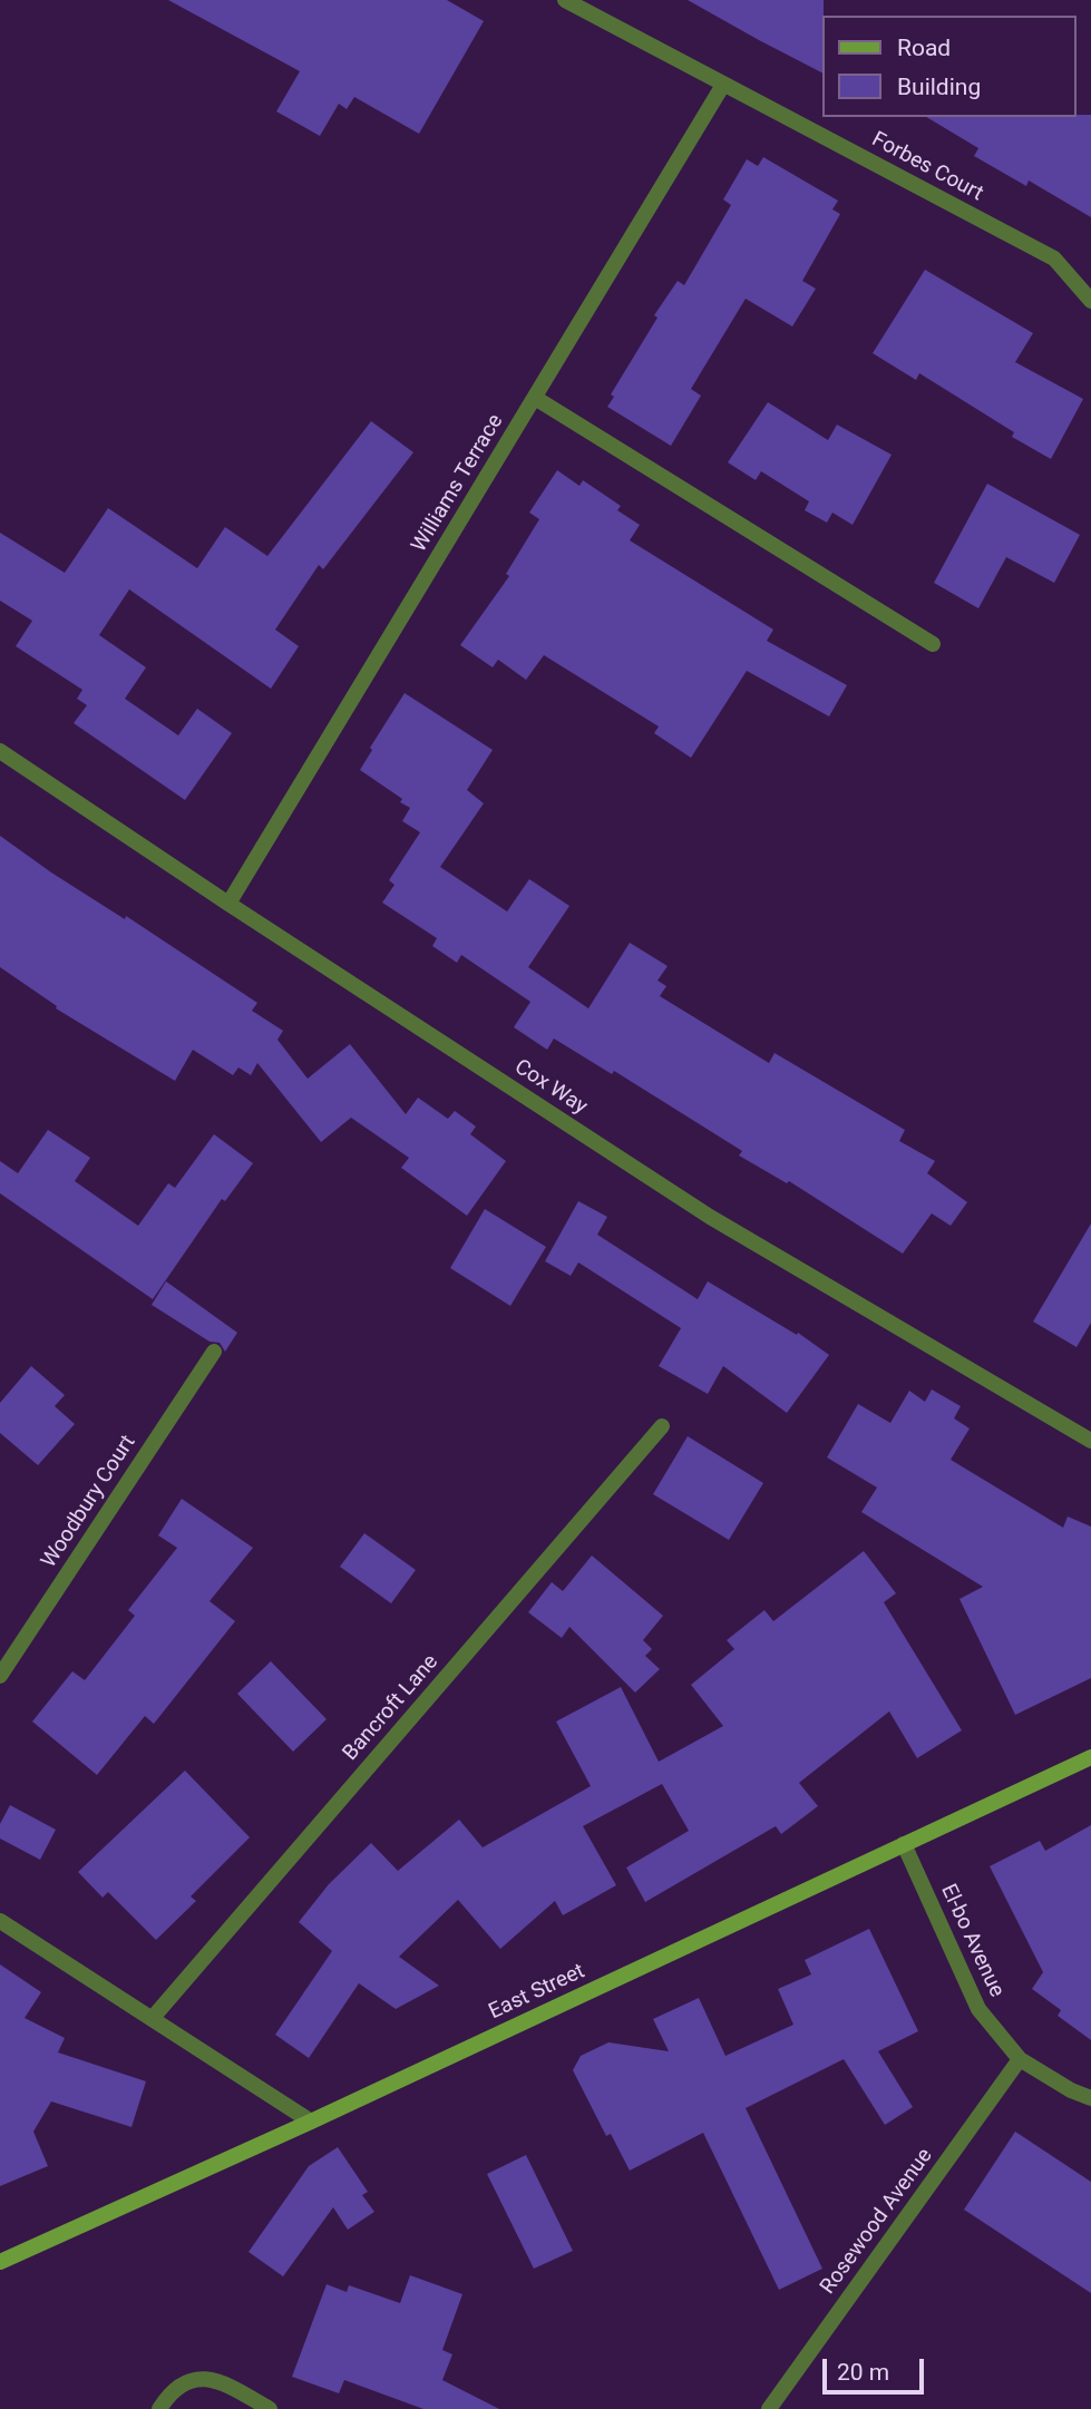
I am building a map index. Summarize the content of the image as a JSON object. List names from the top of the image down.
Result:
{
  "streets": {
    "main road": ["East Street"],
    "street": [
      "Forbes Court",
      "Williams Terrace",
      "Cox Way",
      "Woodbury Court",
      "Bancroft Lane",
      "El-bo Avenue",
      "Rosewood Avenue"
    ]
  },
  "crossings": [
    ["Forbes Court", "Williams Terrace"],
    ["Williams Terrace", "Cox Way"],
    ["El-bo Avenue", "East Street"],
    ["El-bo Avenue", "Rosewood Avenue"]
  ],
  "legend": ["Road", "Building"],
  "scale_bar": "20 m"
}
